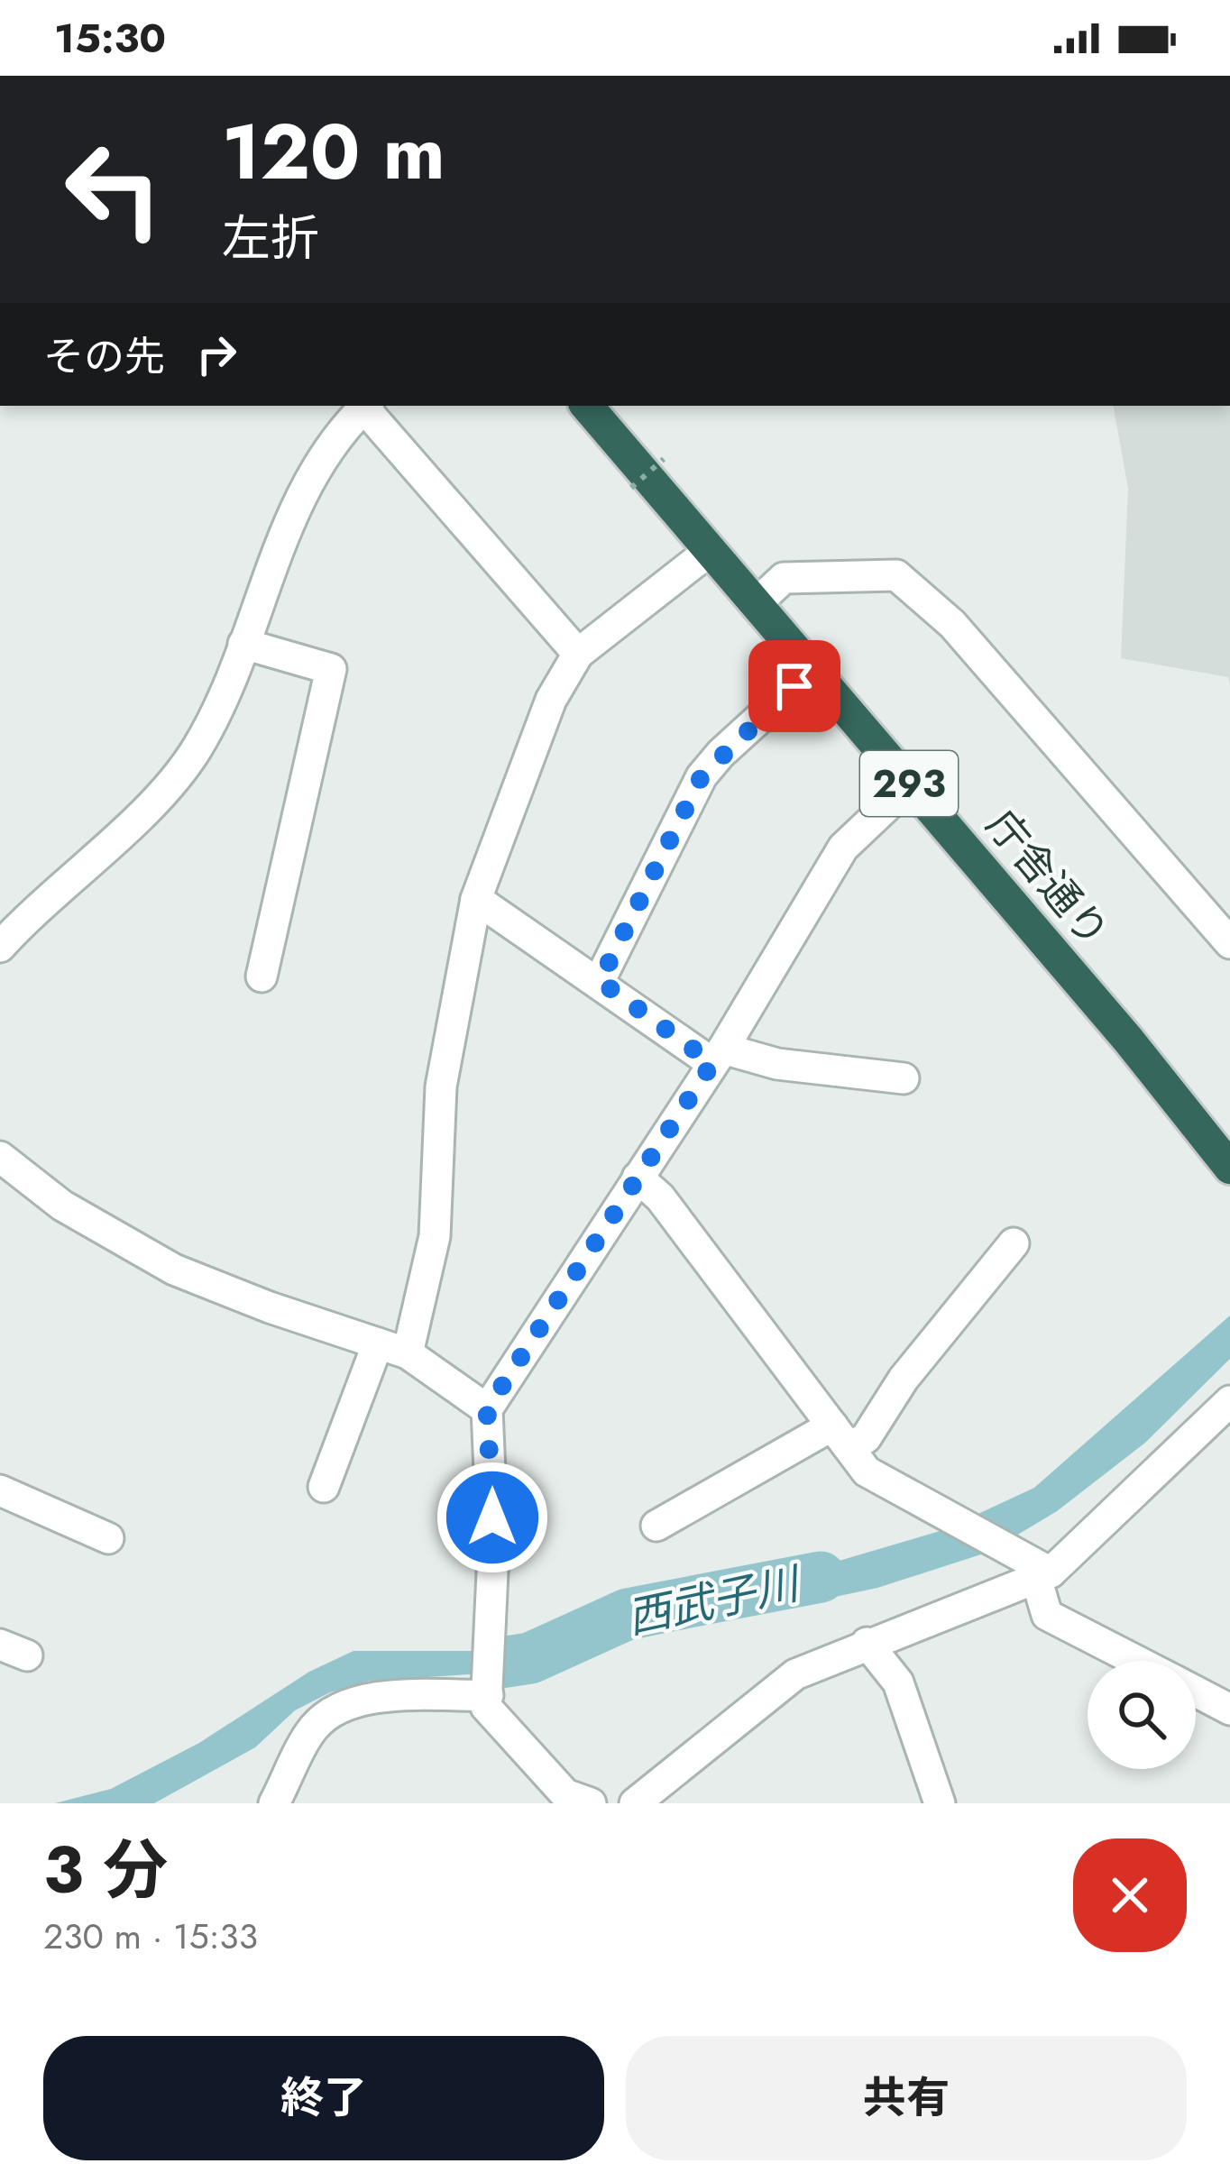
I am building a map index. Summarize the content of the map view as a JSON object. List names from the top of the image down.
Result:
{
  "streets": {
    "highway": ["293", "庁舎通り"]
  },
  "water": ["西武子川"],
  "page": {
    "status": "15:30",
    "turn": ["120 m", "左折"],
    "then": "その先",
    "heading": ["3 分", "230 m · 15:33"],
    "buttons": ["終了", "共有"]
  }
}
